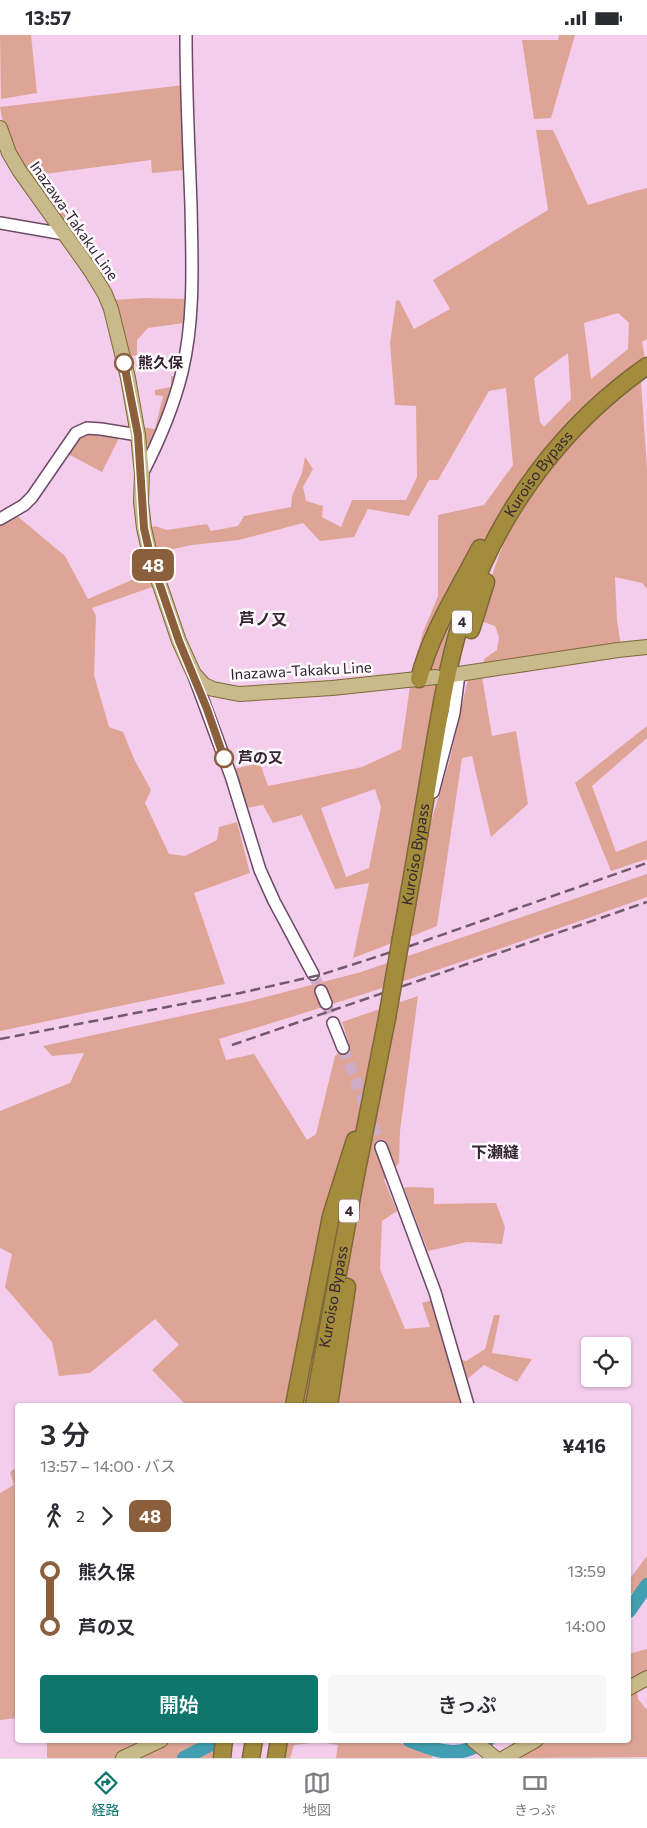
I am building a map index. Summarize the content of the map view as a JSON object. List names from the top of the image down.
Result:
{
  "streets": {
    "highway": ["Kuroiso Bypass", "4"],
    "main road": ["Inazawa-Takaku Line"]
  },
  "crossings": [
    ["Inazawa-Takaku Line", "4"],
    ["Kuroiso Bypass", "4"]
  ],
  "districts": ["芦ノ又", "下瀬縫"],
  "places": ["熊久保", "芦の又"],
  "lines": ["bus line 48"],
  "page": {
    "status": "13:57",
    "on_map": "48",
    "heading": ["3 分", "13:57 – 14:00 · バス", "¥416"],
    "legs": ["2", "48"],
    "list": [
      {
        "name": "熊久保",
        "value": "13:59"
      },
      {
        "name": "芦の又",
        "value": "14:00"
      }
    ],
    "buttons": ["開始", "きっぷ"],
    "tabs": ["経路", "地図", "きっぷ"]
  }
}
